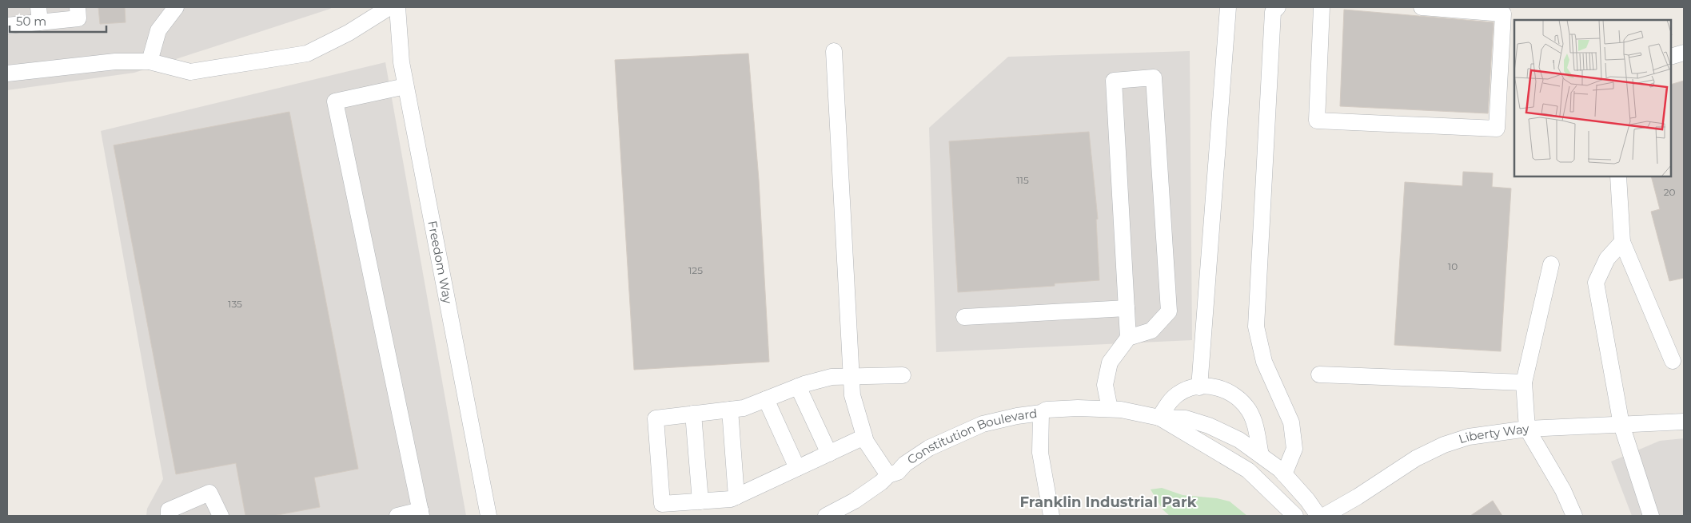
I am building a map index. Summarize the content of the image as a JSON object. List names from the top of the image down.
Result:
{
  "streets": {
    "street": ["Freedom Way", "Liberty Way", "Constitution Boulevard"]
  },
  "districts": ["Franklin Industrial Park"],
  "house_numbers": [
    "115",
    "20",
    "10",
    "125",
    "135"
  ],
  "scale_bar": "50 m"
}
